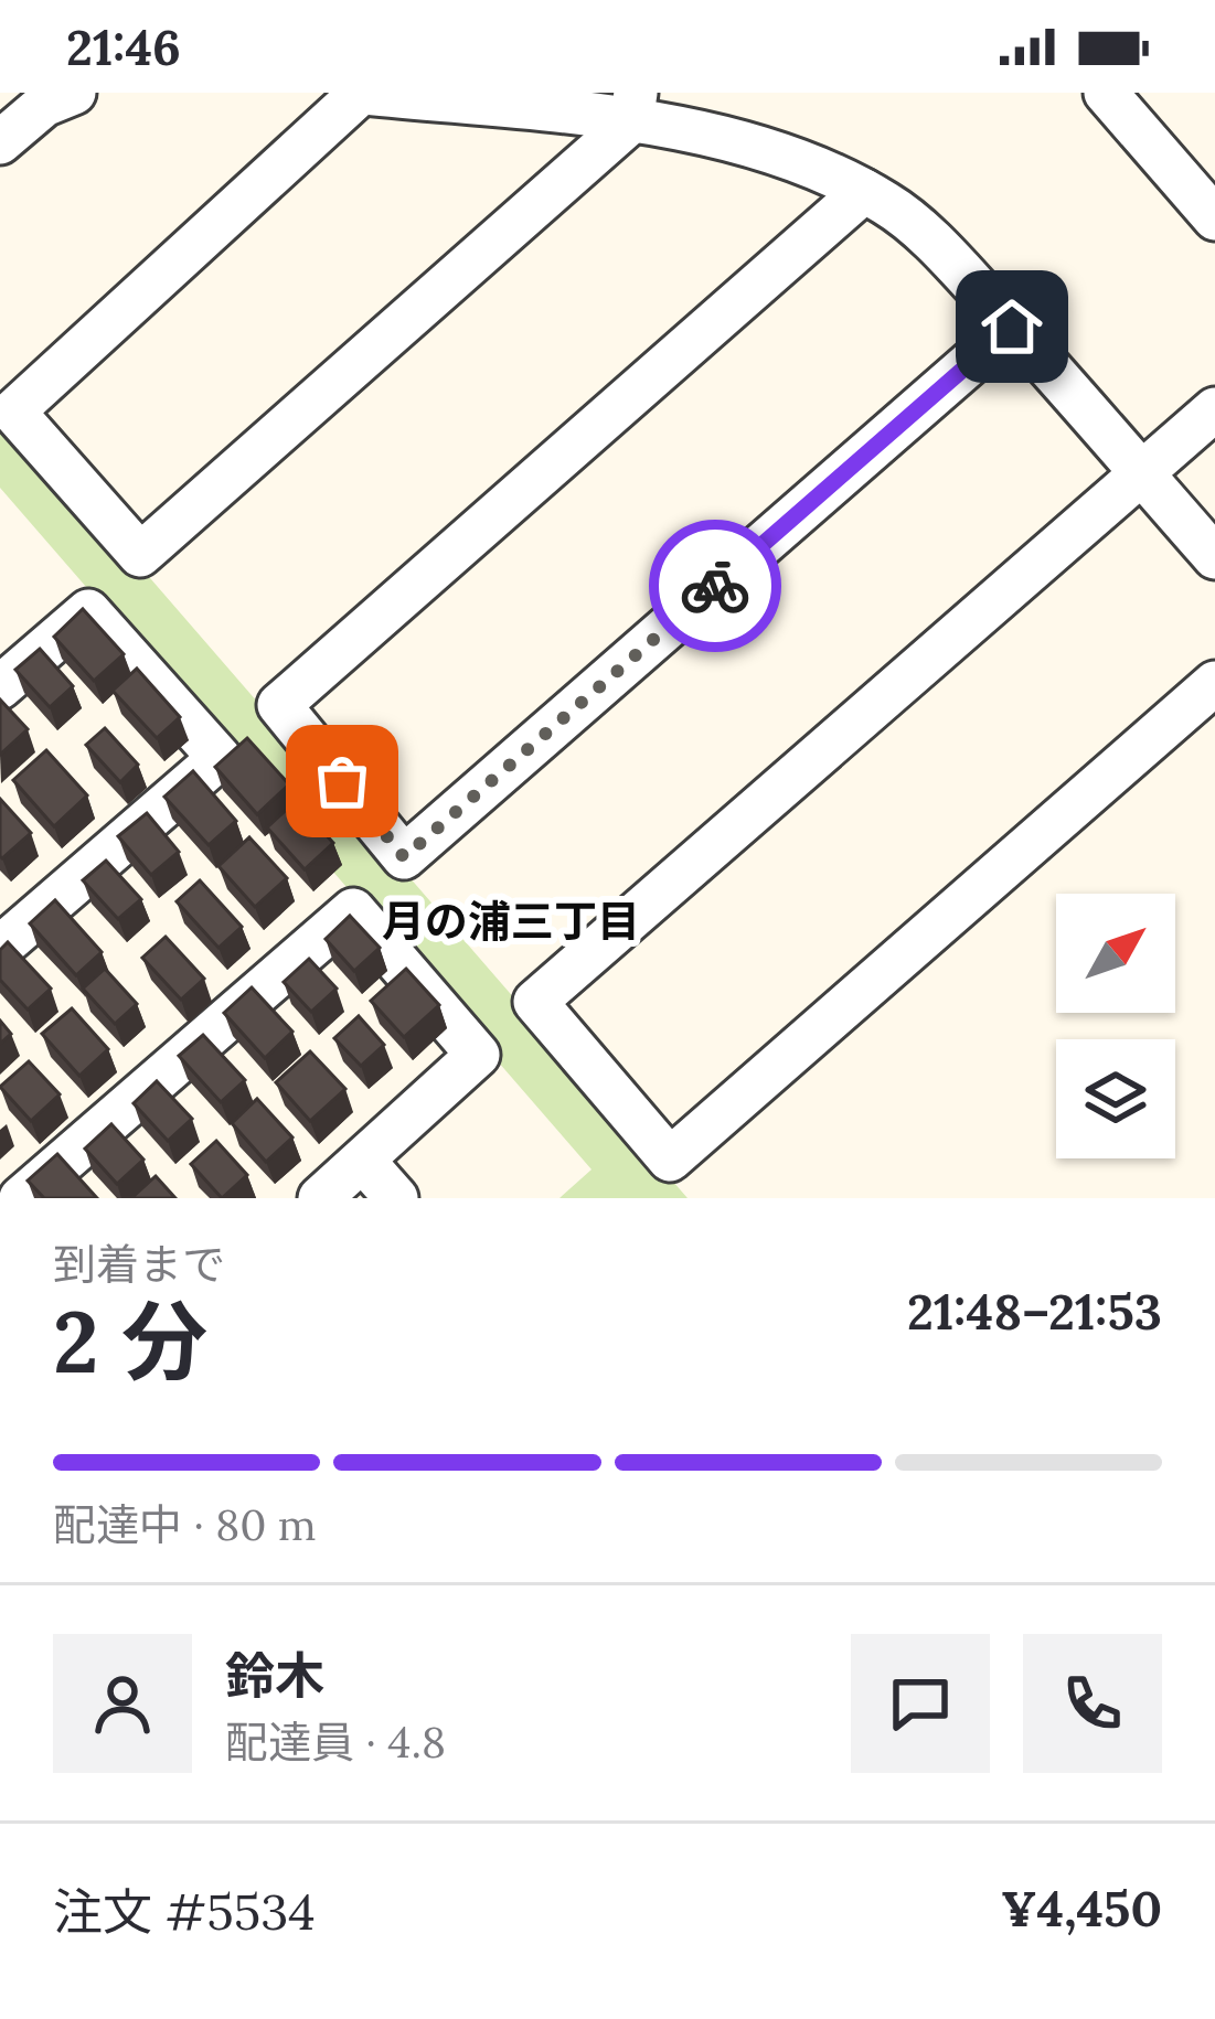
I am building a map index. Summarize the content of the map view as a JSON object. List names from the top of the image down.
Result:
{
  "districts": ["月の浦三丁目"],
  "north": "top right",
  "page": {
    "status": "21:46",
    "heading": ["2 分", "到着まで", "21:48–21:53"],
    "panel": [
      "鈴木",
      "配達員 · 4.8",
      "注文 #5534",
      "¥4,450"
    ],
    "bar": "配達中 · 80 m"
  }
}
